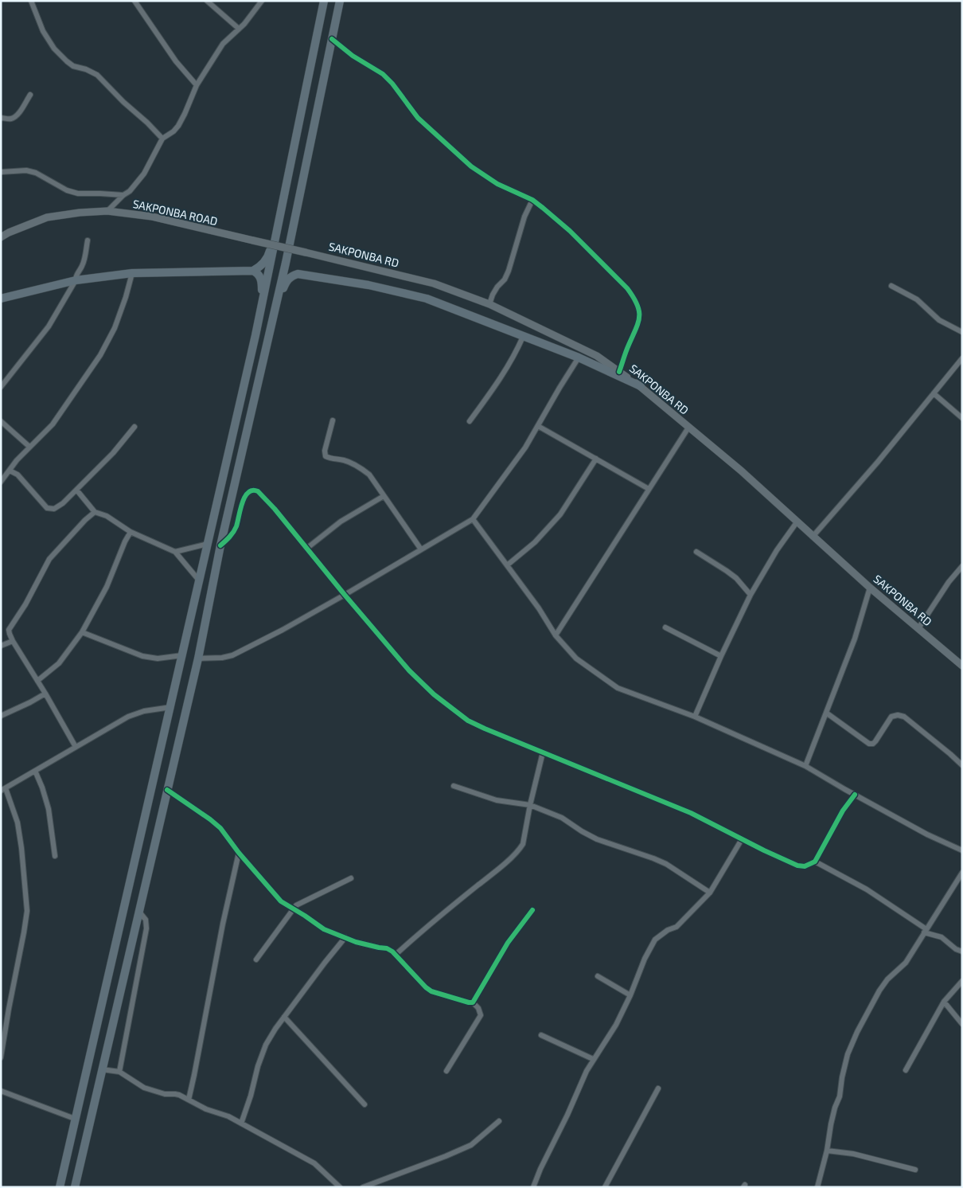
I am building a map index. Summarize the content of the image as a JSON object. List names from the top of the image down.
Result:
{
  "streets": {
    "main road": ["SAKPONBA ROAD", "SAKPONBA RD"]
  },
  "crossings": [
    ["SAKPONBA ROAD", "SAKPONBA RD"]
  ]
}
